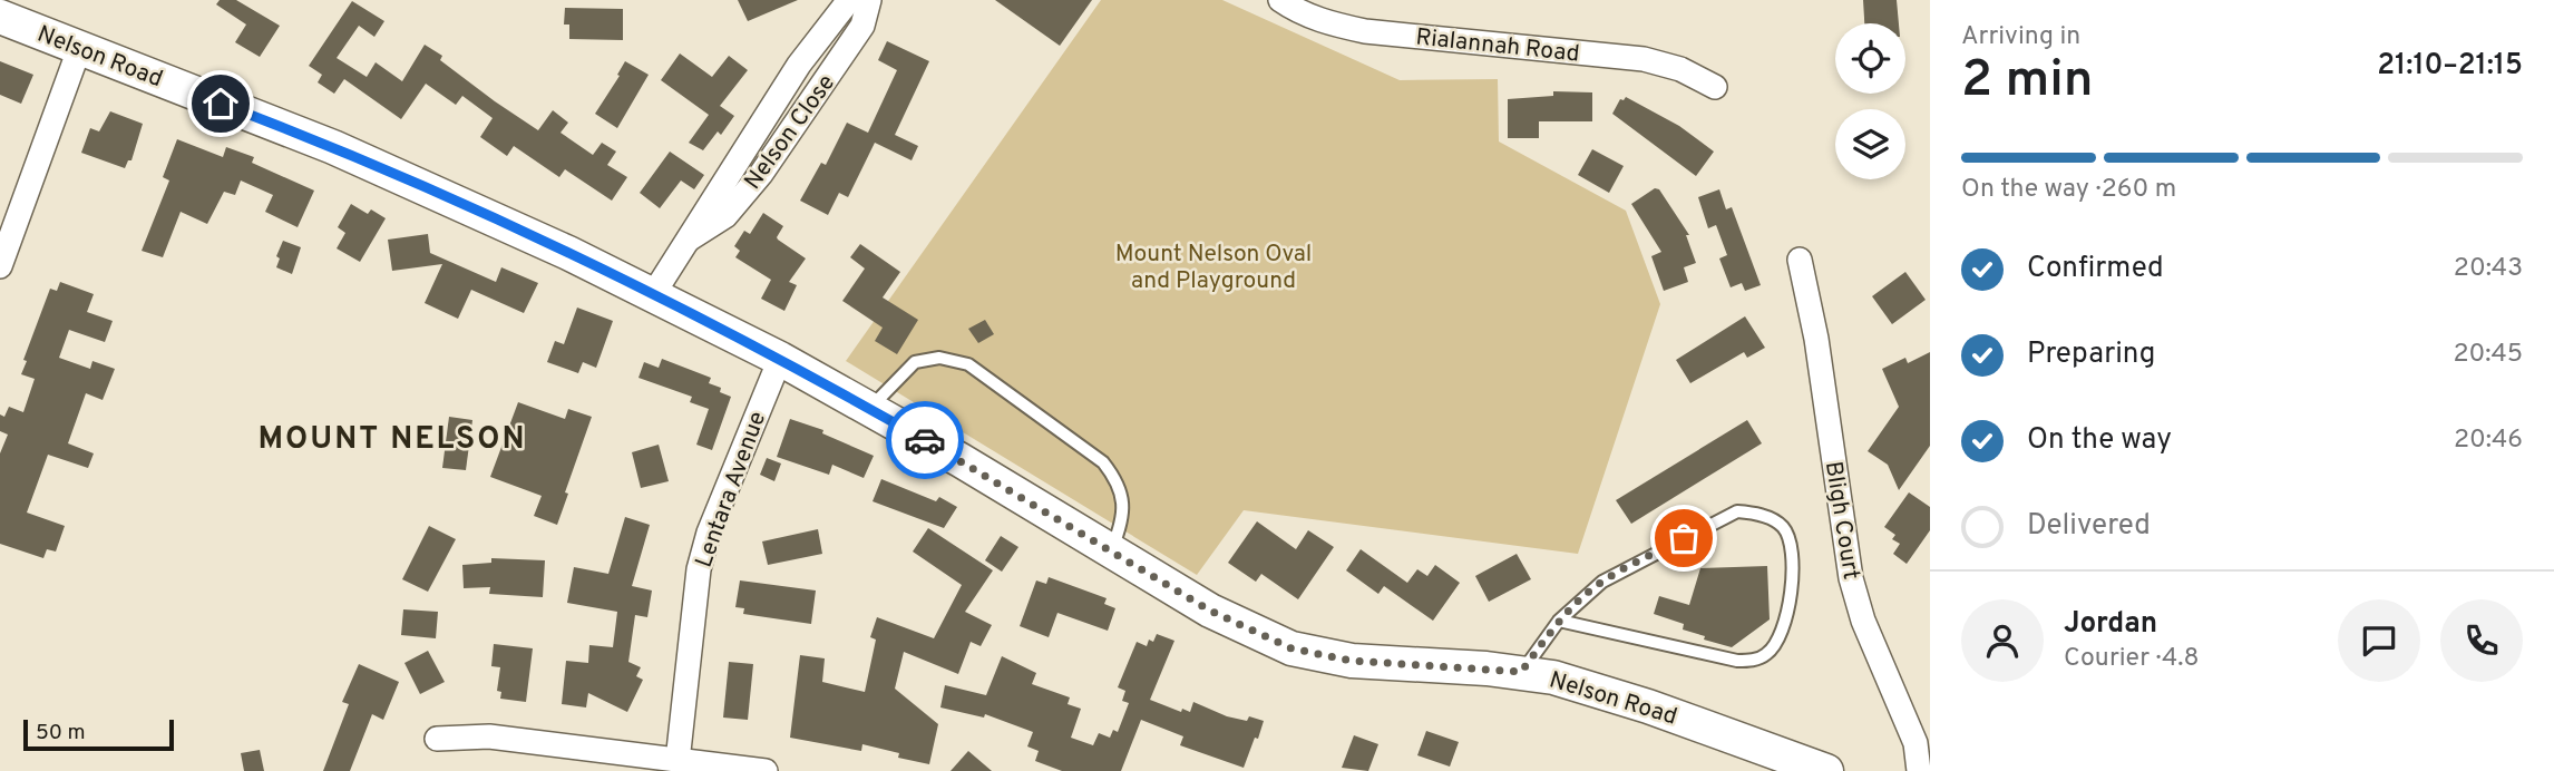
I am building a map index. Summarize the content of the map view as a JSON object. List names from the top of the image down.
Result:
{
  "streets": {
    "main road": ["Nelson Road"],
    "street": [
      "Rialannah Road",
      "Nelson Close",
      "Lentara Avenue",
      "Bligh Court"
    ]
  },
  "crossings": [
    ["Nelson Road", "Nelson Close"],
    ["Nelson Road", "Lentara Avenue"]
  ],
  "districts": ["MOUNT NELSON"],
  "parks": ["Mount Nelson Oval and Playground"],
  "scale_bar": "50 m",
  "page": {
    "heading": ["2 min", "Arriving in", "21:10–21:15"],
    "panel": ["Jordan", "Courier · 4.8"],
    "bar": "On the way · 260 m",
    "list": [
      ["Confirmed", "20:43"],
      ["Preparing", "20:45"],
      ["On the way", "20:46"],
      "Delivered"
    ],
    "scale": "50 m"
  }
}
